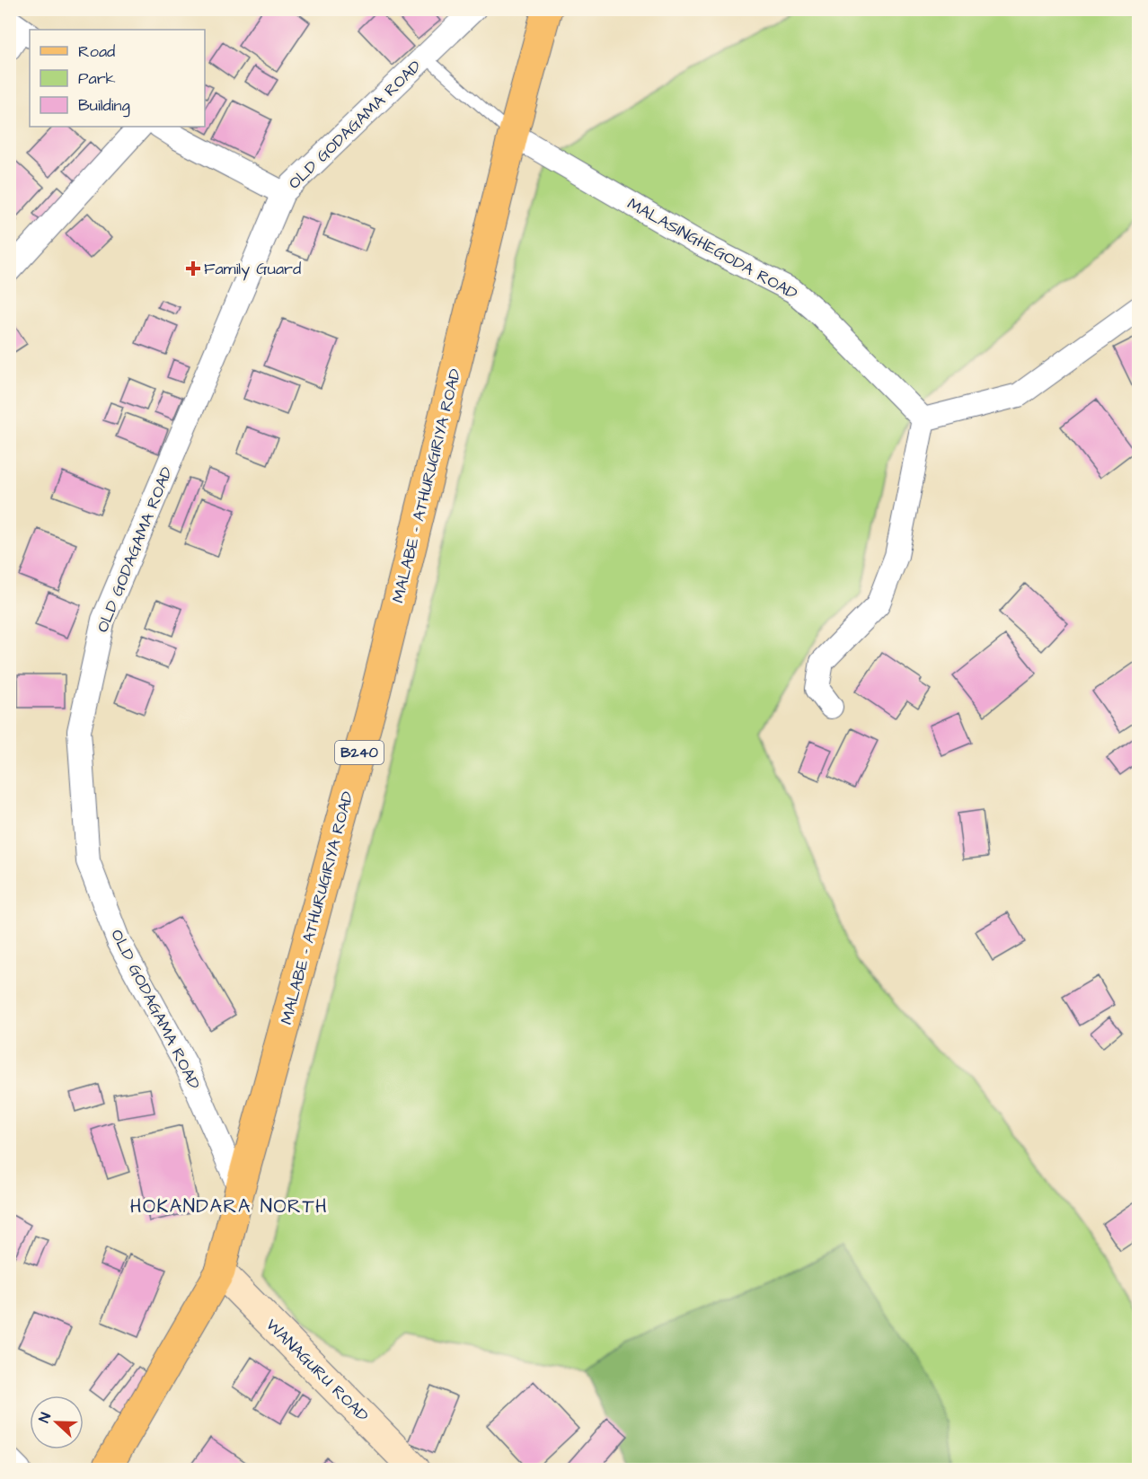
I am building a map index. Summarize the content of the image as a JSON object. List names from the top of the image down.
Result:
{
  "streets": {
    "main road": ["MALABE - ATHURUGIRIYA ROAD", "B240"],
    "street": ["OLD GODAGAMA ROAD", "MALASINGHEGODA ROAD", "WANAGURU ROAD"]
  },
  "crossings": [
    ["OLD GODAGAMA ROAD", "MALABE - ATHURUGIRIYA ROAD"],
    ["MALASINGHEGODA ROAD", "MALABE - ATHURUGIRIYA ROAD"],
    ["MALABE - ATHURUGIRIYA ROAD", "WANAGURU ROAD"]
  ],
  "districts": ["HOKANDARA NORTH"],
  "places": {
    "health": ["Family Guard"]
  },
  "legend": ["Road", "Park", "Building"],
  "north": "left"
}
